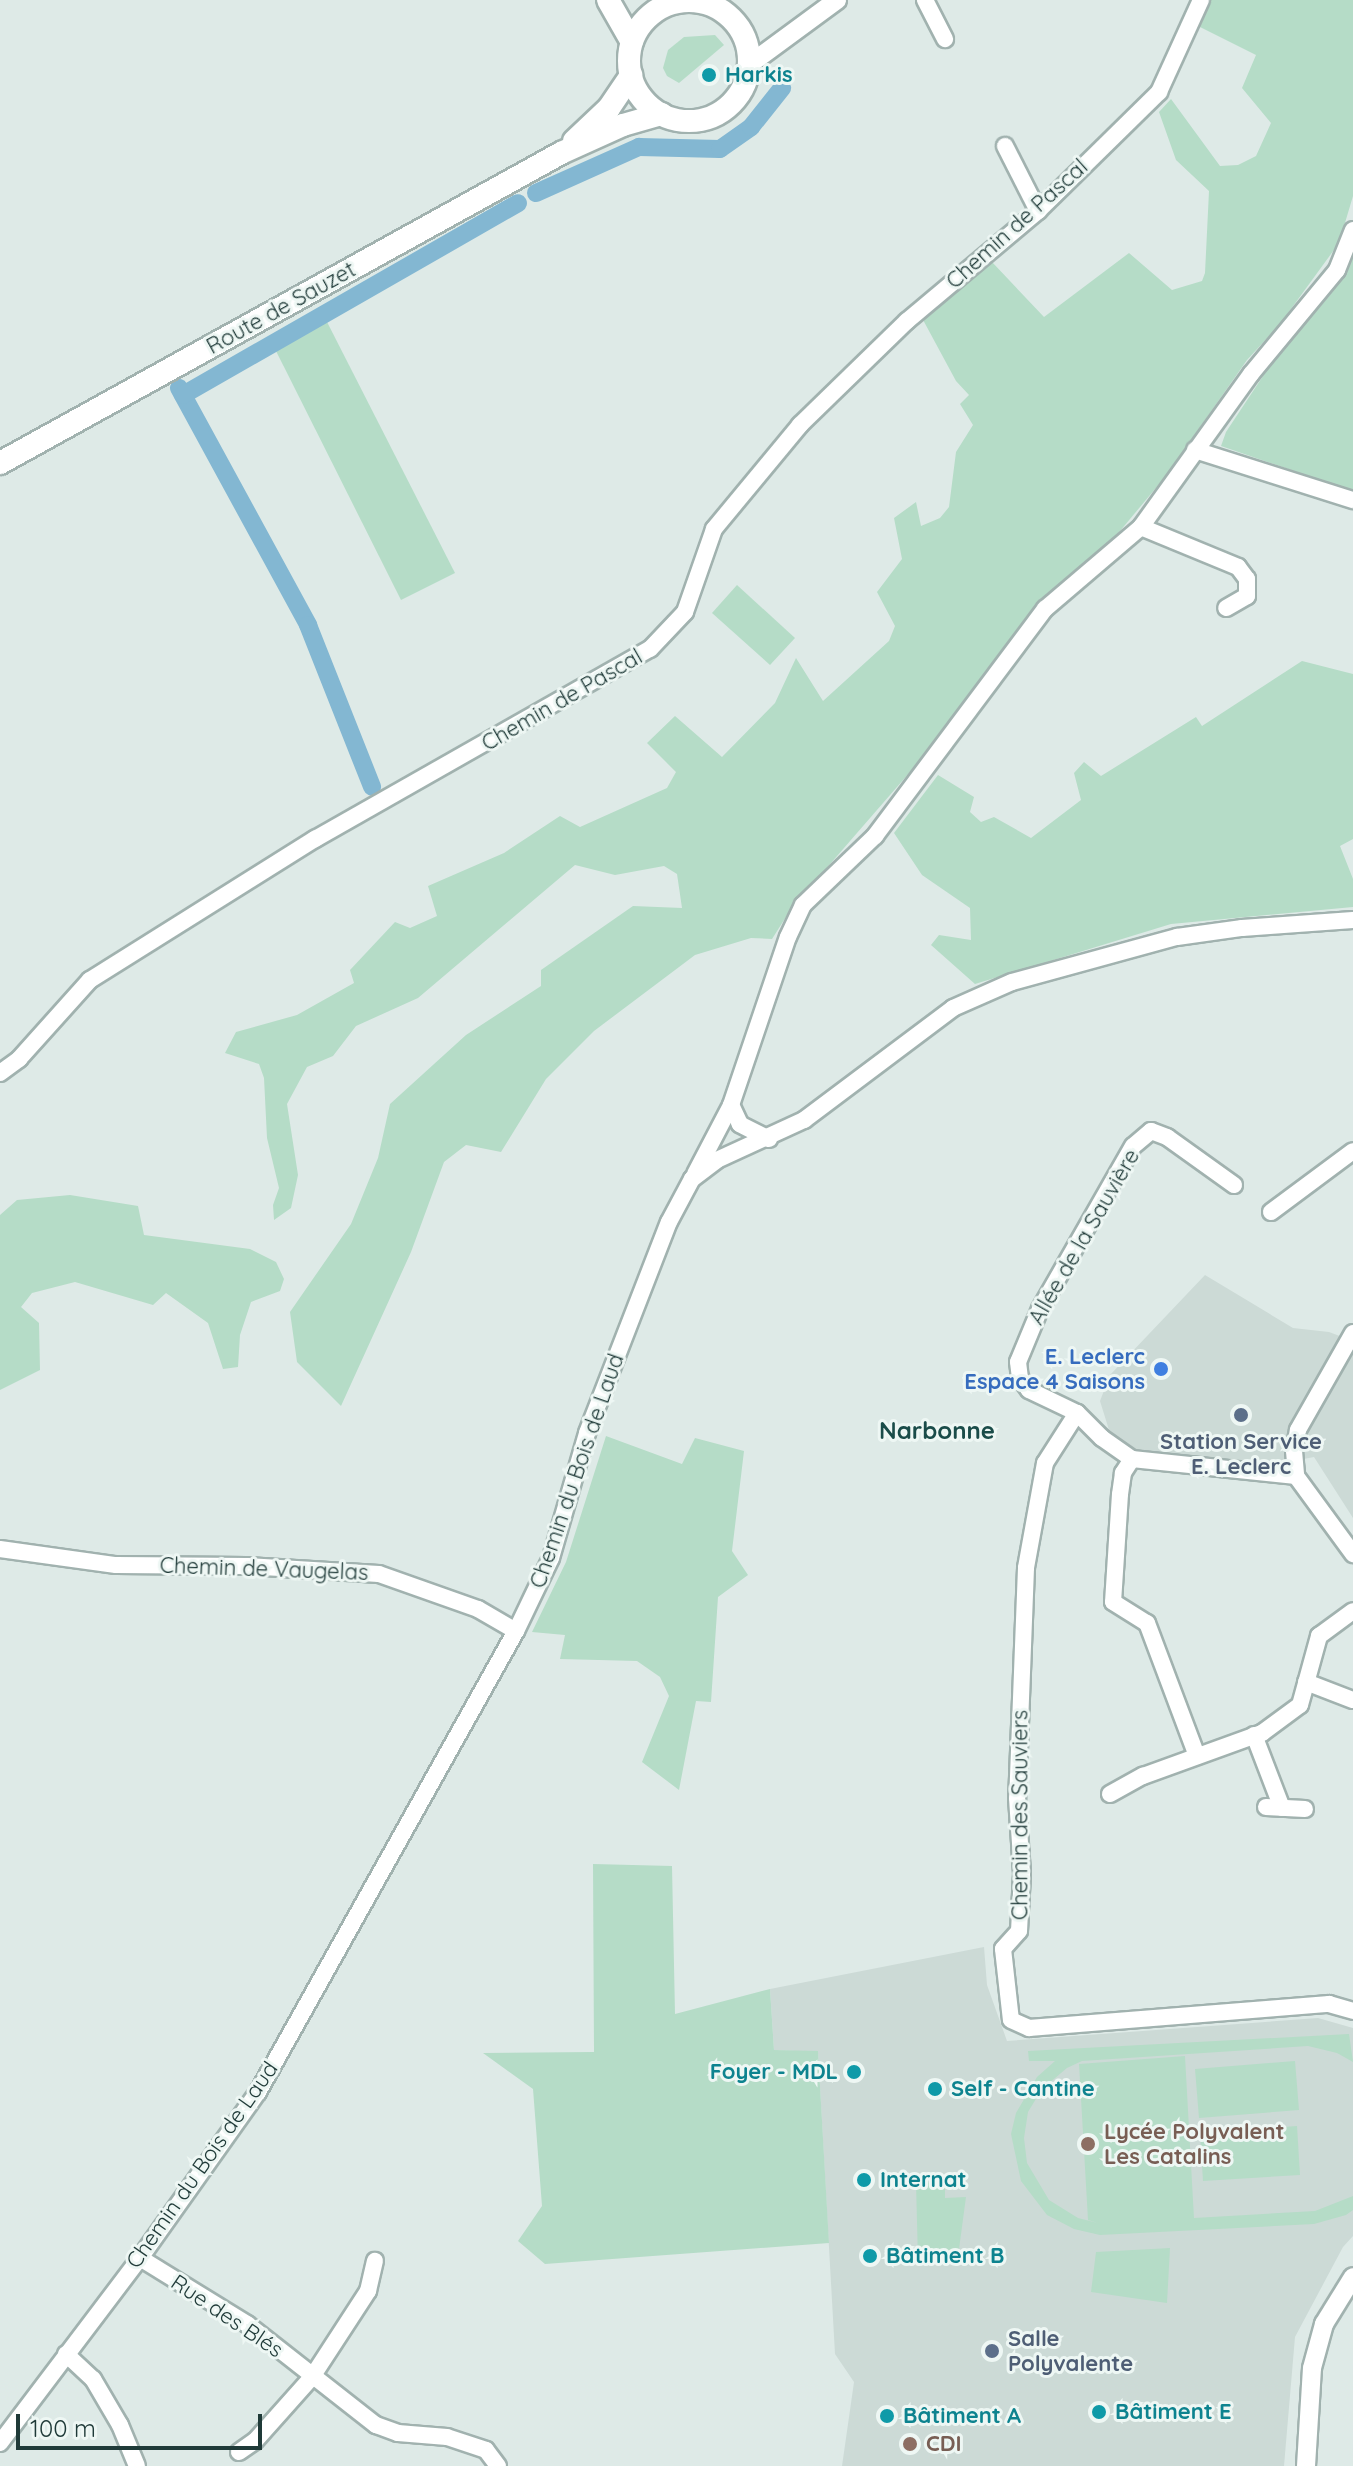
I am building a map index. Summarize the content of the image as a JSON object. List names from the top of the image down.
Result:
{
  "streets": {
    "main road": ["Route de Sauzet"],
    "street": [
      "Chemin de Pascal",
      "Allée de la Sauvière",
      "Chemin du Bois de Laud",
      "Chemin de Vaugelas",
      "Chemin des Sauviers",
      "Rue des Blés"
    ]
  },
  "crossings": [
    ["Allée de la Sauvière", "Chemin des Sauviers"],
    ["Chemin du Bois de Laud", "Chemin de Vaugelas"],
    ["Chemin du Bois de Laud", "Rue des Blés"]
  ],
  "districts": ["Narbonne"],
  "places": [
    "Harkis",
    "E. Leclerc Espace 4 Saisons",
    "Station Service E. Leclerc",
    "Foyer - MDL",
    "Self - Cantine",
    "Lycée Polyvalent Les Catalins",
    "Internat",
    "Bâtiment B",
    "Salle Polyvalente",
    "Bâtiment E",
    "Bâtiment A",
    "CDI"
  ],
  "scale_bar": "100 m"
}
